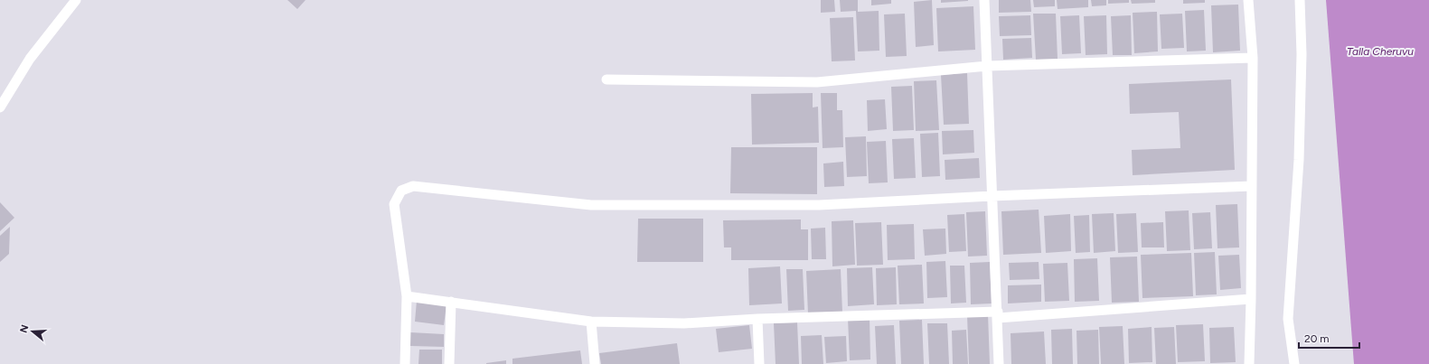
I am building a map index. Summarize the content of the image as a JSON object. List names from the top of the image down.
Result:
{
  "water": ["Talla Cheruvu"],
  "scale_bar": "20 m",
  "north": "left"
}
